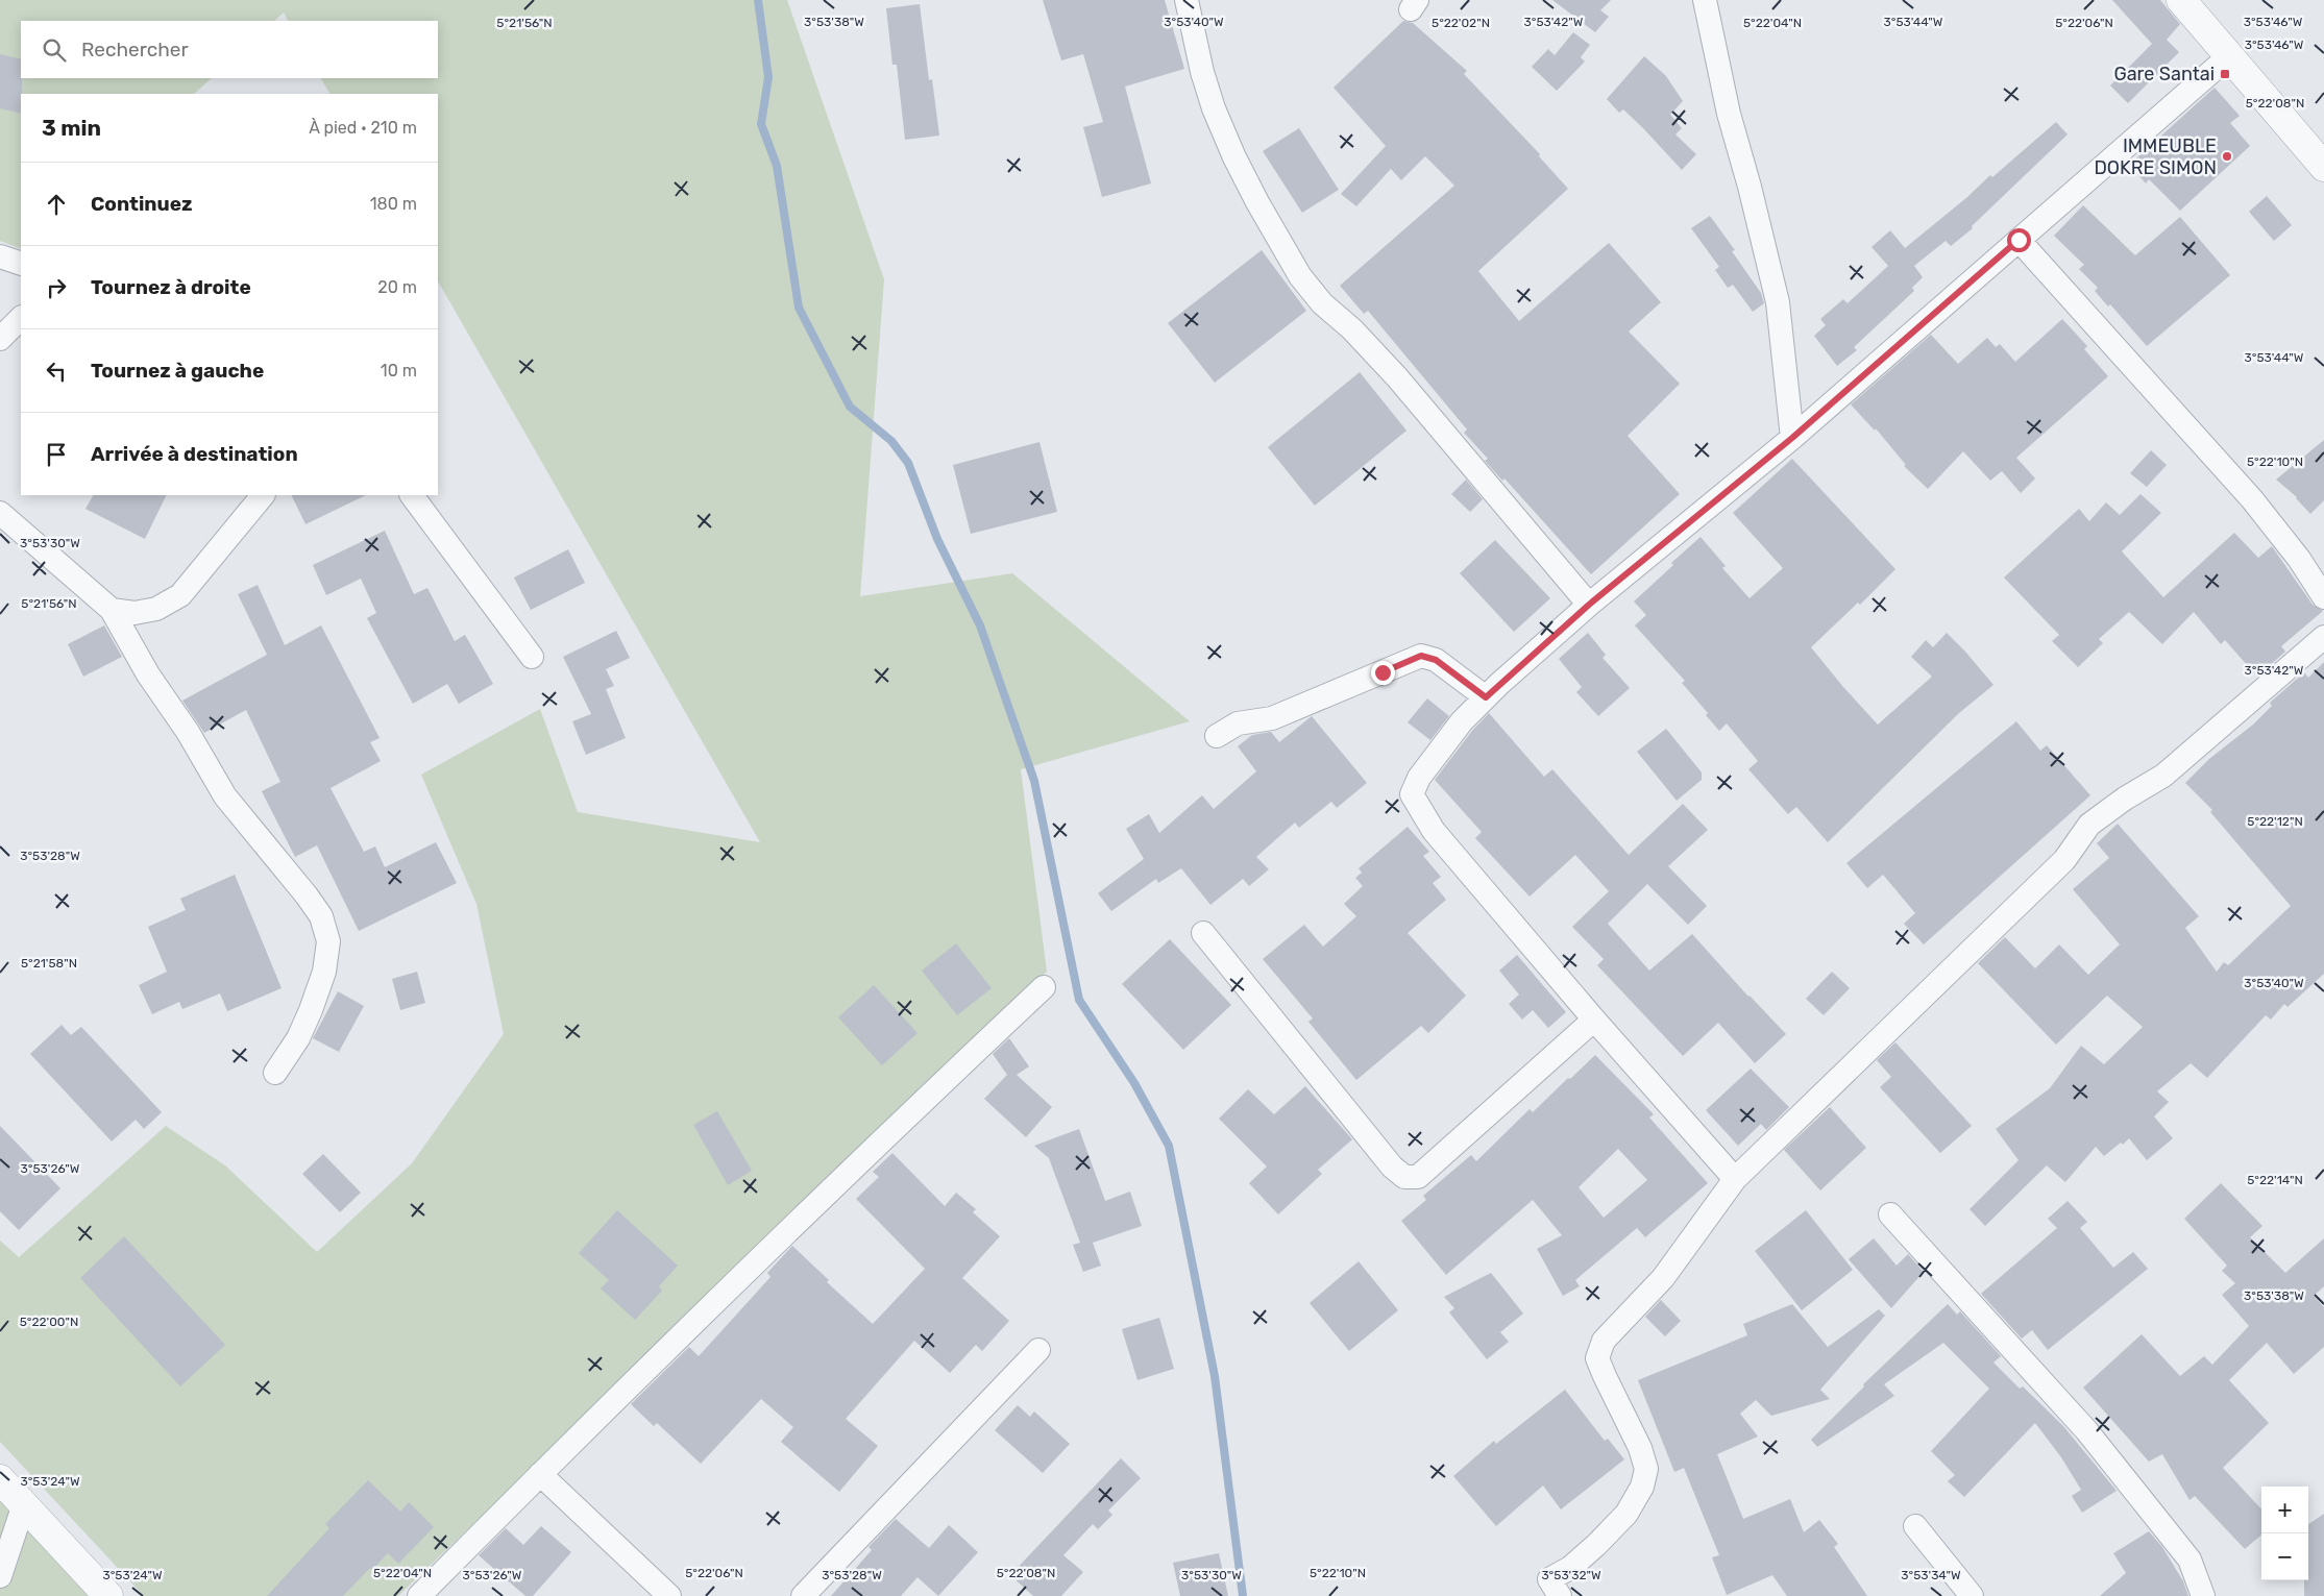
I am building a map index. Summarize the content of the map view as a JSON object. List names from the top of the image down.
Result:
{
  "places": {
    "transit": ["Gare Santai"],
    "other": ["IMMEUBLE DOKRE SIMON"]
  },
  "page": {
    "search": "Rechercher",
    "heading": ["3 min", "À pied · 210 m"],
    "list": [
      ["Continuez", "180 m"],
      ["Tournez à droite", "20 m"],
      ["Tournez à gauche", "10 m"],
      "Arrivée à destination"
    ],
    "map_buttons": ["+", "−"]
  },
  "coordinates": [
    "3°53'38\"W",
    "3°53'40\"W",
    "3°53'42\"W",
    "3°53'44\"W",
    "3°53'46\"W",
    "5°22'04\"N",
    "5°21'56\"N",
    "5°22'02\"N",
    "5°22'06\"N",
    "5°22'08\"N",
    "5°22'10\"N",
    "3°53'30\"W",
    "5°22'12\"N",
    "3°53'28\"W",
    "5°21'58\"N",
    "3°53'26\"W",
    "5°22'14\"N",
    "5°22'00\"N",
    "3°53'24\"W",
    "3°53'32\"W",
    "3°53'34\"W"
  ]
}
